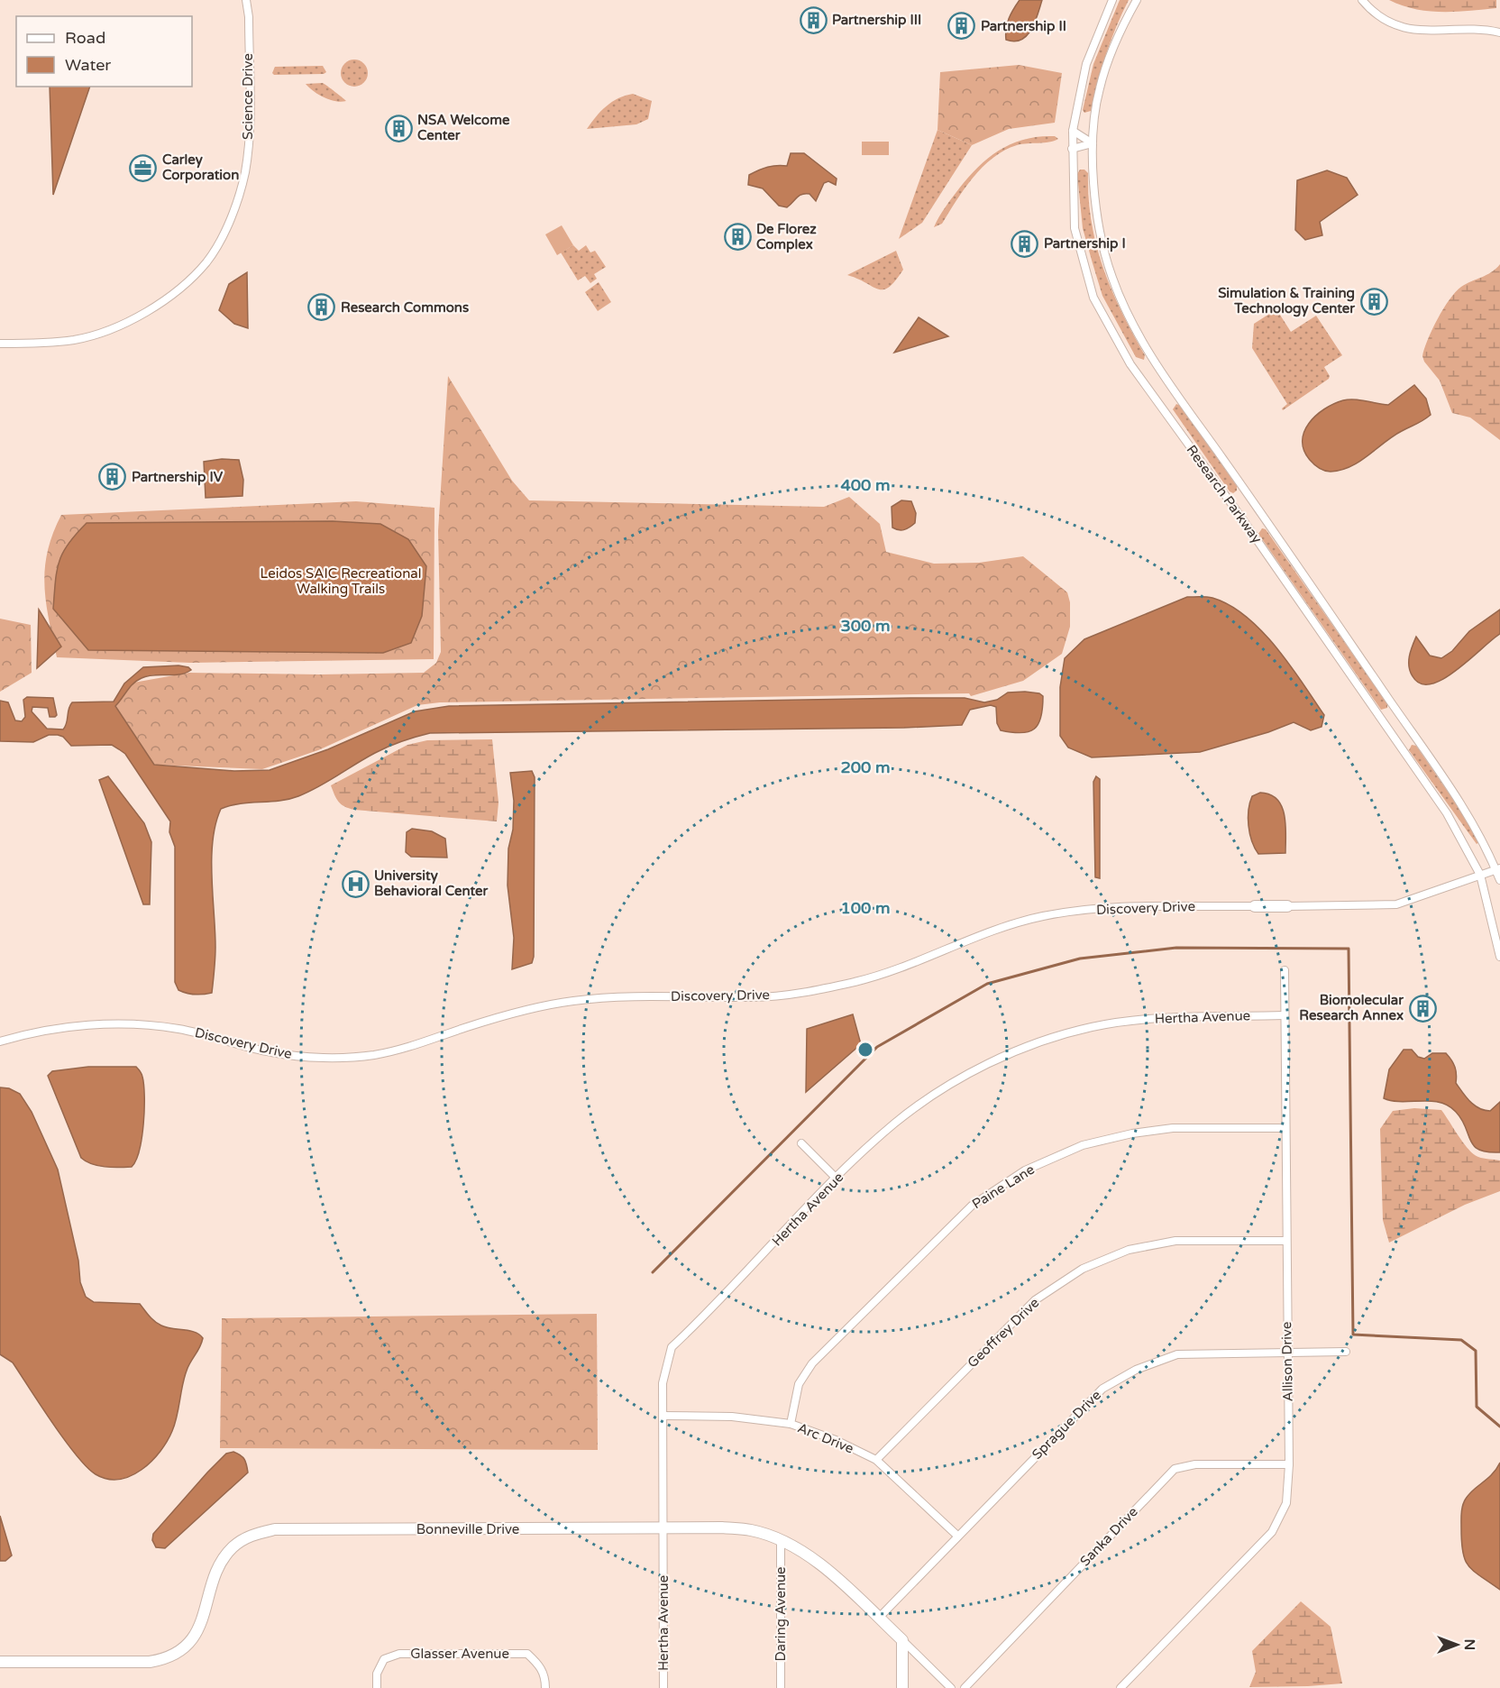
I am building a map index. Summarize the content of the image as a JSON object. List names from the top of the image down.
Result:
{
  "streets": {
    "street": [
      "Science Drive",
      "Research Parkway",
      "Discovery Drive",
      "Hertha Avenue",
      "Paine Lane",
      "Geoffrey Drive",
      "Allison Drive",
      "Sprague Drive",
      "Arc Drive",
      "Bonneville Drive",
      "Sanka Drive",
      "Daring Avenue",
      "Glasser Avenue"
    ]
  },
  "crossings": [
    ["Research Parkway", "Discovery Drive"],
    ["Hertha Avenue", "Allison Drive"],
    ["Hertha Avenue", "Arc Drive"],
    ["Hertha Avenue", "Bonneville Drive"],
    ["Paine Lane", "Allison Drive"],
    ["Paine Lane", "Arc Drive"],
    ["Geoffrey Drive", "Allison Drive"],
    ["Geoffrey Drive", "Arc Drive"],
    ["Allison Drive", "Sprague Drive"],
    ["Allison Drive", "Sanka Drive"],
    ["Sprague Drive", "Arc Drive"],
    ["Sprague Drive", "Bonneville Drive"],
    ["Bonneville Drive", "Daring Avenue"]
  ],
  "parks": ["Leidos SAIC Recreational Walking Trails"],
  "places": {
    "building": [
      "Partnership III",
      "Partnership II",
      "NSA Welcome Center",
      "De Florez Complex",
      "Partnership I",
      "Simulation & Training Technology Center",
      "Research Commons",
      "Partnership IV",
      "Biomolecular Research Annex"
    ],
    "office": ["Carley Corporation"],
    "hospital": ["University Behavioral Center"]
  },
  "legend": ["Road", "Water"],
  "north": "right",
  "rings": [
    "400 m",
    "300 m",
    "200 m",
    "100 m"
  ]
}
